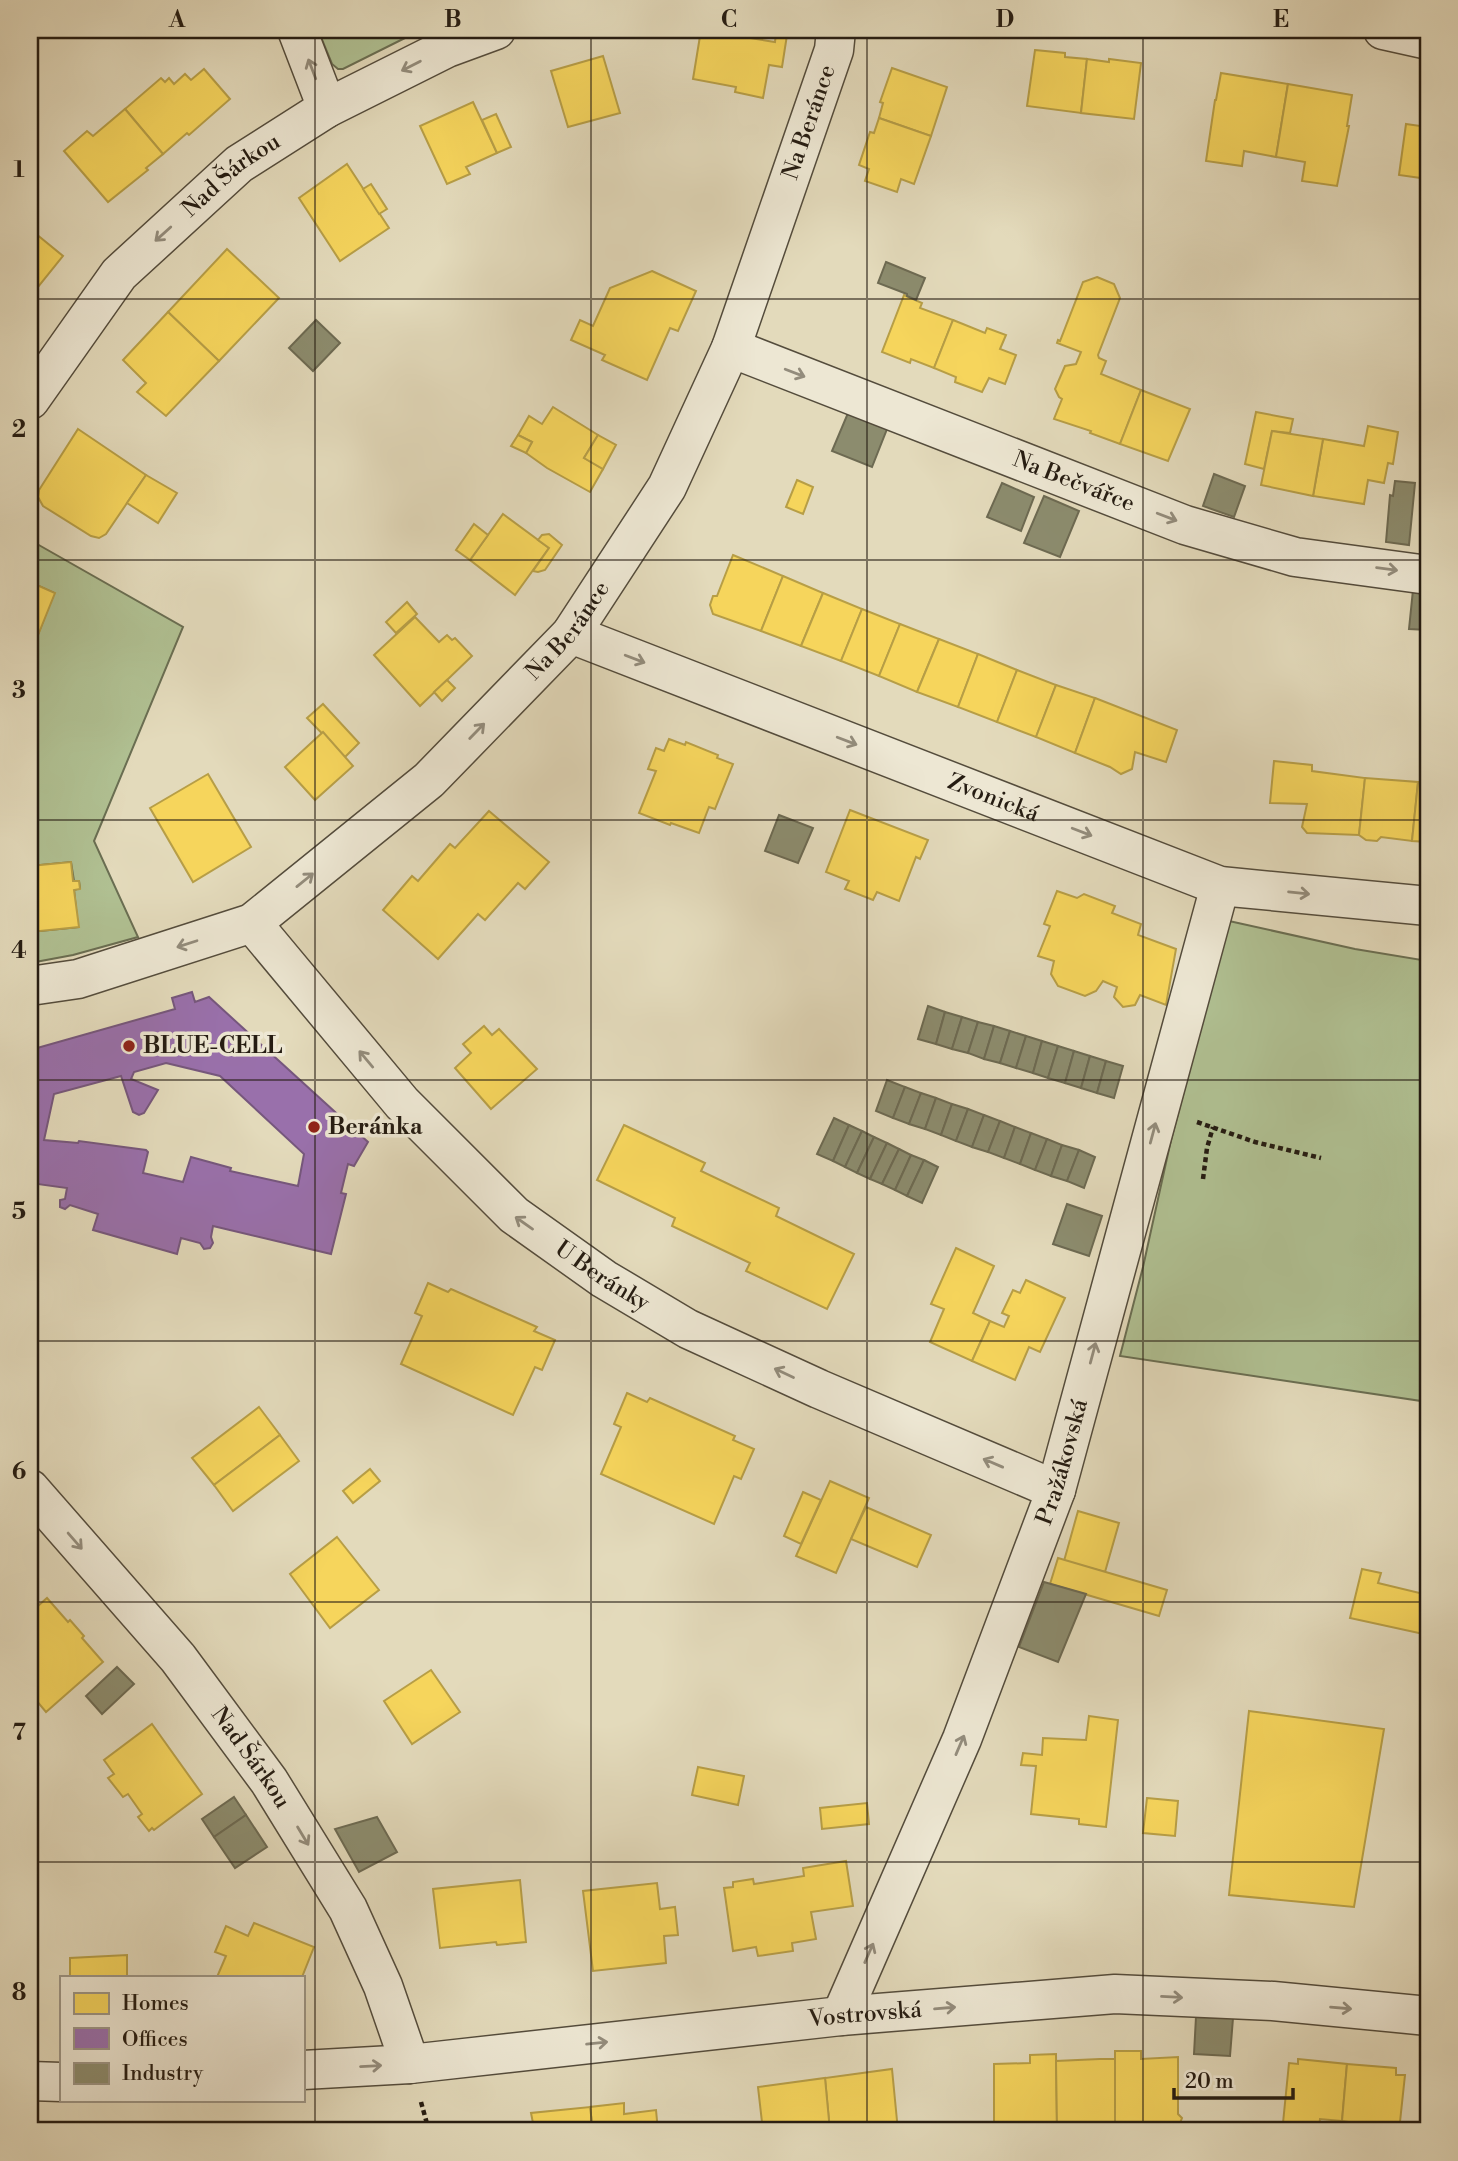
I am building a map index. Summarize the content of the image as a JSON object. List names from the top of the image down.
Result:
{
  "streets": {
    "street": [
      "Na Beránce",
      "Nad Šárkou",
      "Na Bečvářce",
      "Zvonická",
      "U Beránky",
      "Pražákovská",
      "Vostrovská"
    ]
  },
  "crossings": [
    ["Na Beránce", "Na Bečvářce"],
    ["Na Beránce", "Zvonická"],
    ["Na Beránce", "U Beránky"],
    ["Nad Šárkou", "Vostrovská"],
    ["Zvonická", "Pražákovská"],
    ["U Beránky", "Pražákovská"],
    ["Pražákovská", "Vostrovská"]
  ],
  "one_way": [
    "Na Bečvářce",
    "Zvonická",
    "U Beránky",
    "Pražákovská",
    "Vostrovská"
  ],
  "places": ["BLUE-CELL", "Beránka"],
  "legend": ["Homes", "Offices", "Industry"],
  "scale_bar": "20 m",
  "grid": {
    "columns": [
      "A",
      "B",
      "C",
      "D",
      "E"
    ],
    "rows": [
      "1",
      "2",
      "3",
      "4",
      "5",
      "6",
      "7",
      "8"
    ]
  }
}
